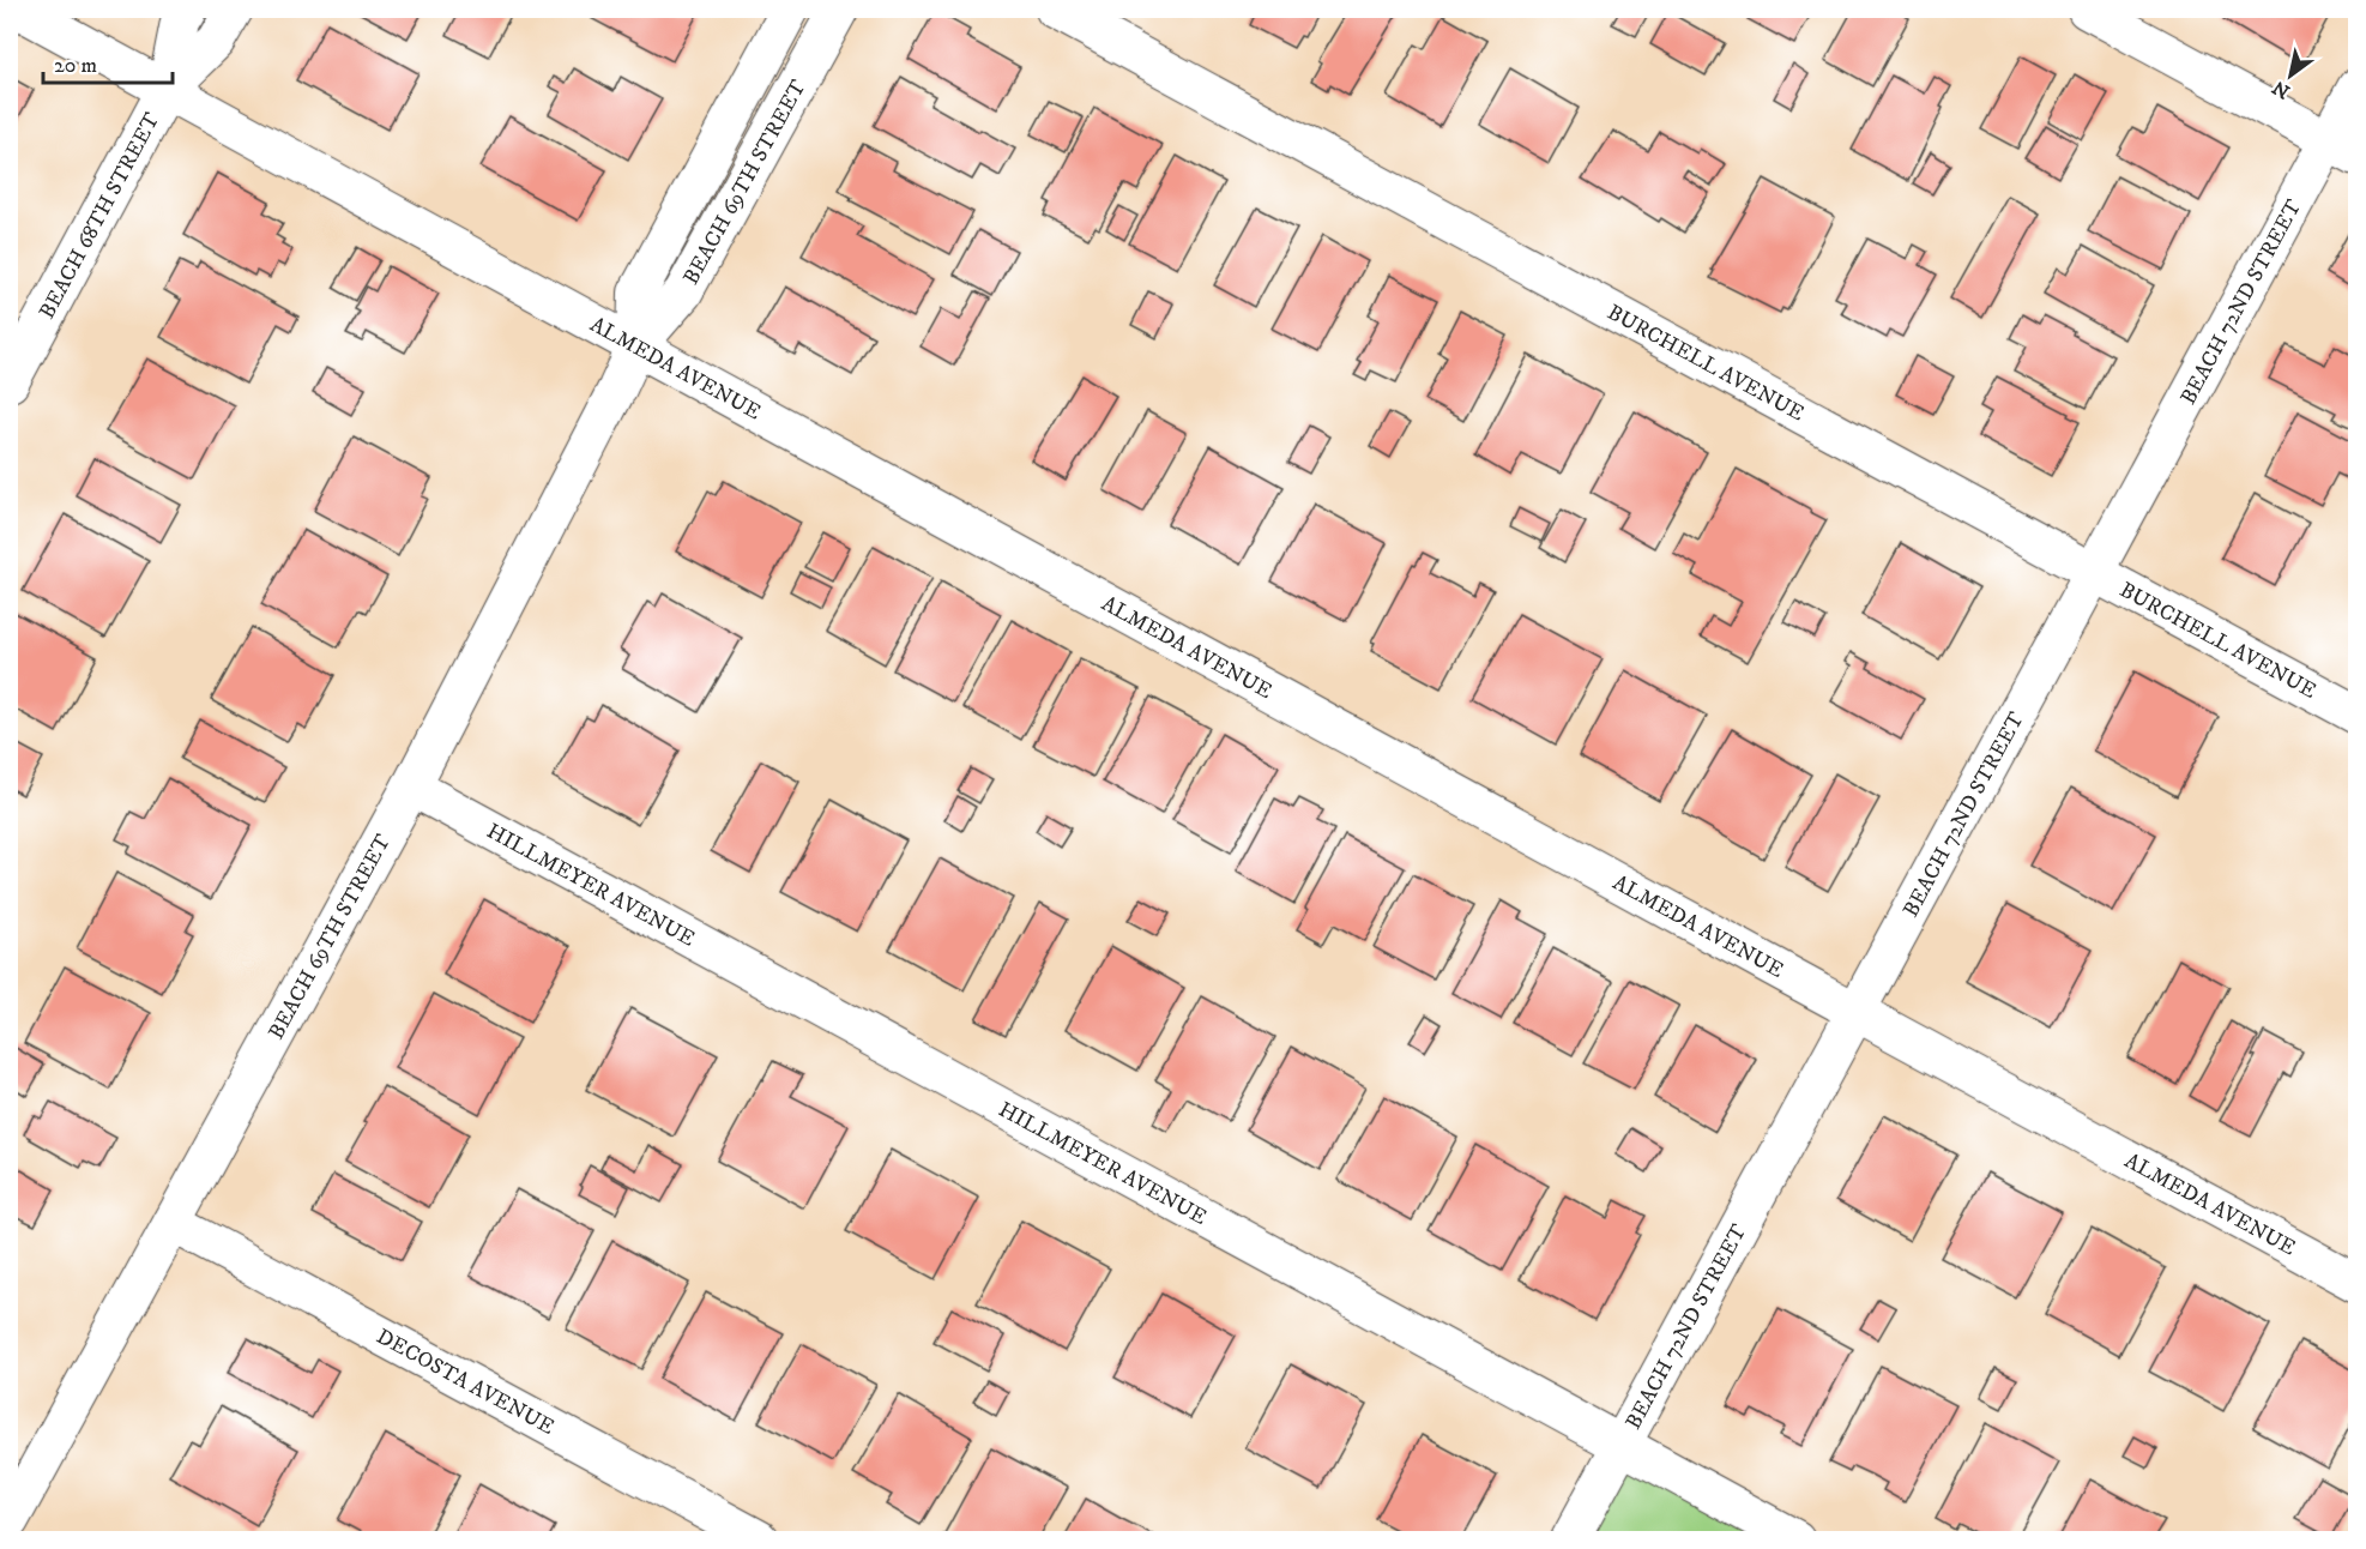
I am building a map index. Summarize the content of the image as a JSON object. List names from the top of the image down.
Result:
{
  "streets": {
    "street": [
      "BEACH 69TH STREET",
      "BEACH 68TH STREET",
      "BEACH 72ND STREET",
      "BURCHELL AVENUE",
      "ALMEDA AVENUE",
      "HILLMEYER AVENUE",
      "DECOSTA AVENUE"
    ]
  },
  "crossings": [
    ["BEACH 69TH STREET", "ALMEDA AVENUE"],
    ["BEACH 69TH STREET", "HILLMEYER AVENUE"],
    ["BEACH 69TH STREET", "DECOSTA AVENUE"],
    ["BEACH 68TH STREET", "ALMEDA AVENUE"],
    ["BEACH 72ND STREET", "BURCHELL AVENUE"],
    ["BEACH 72ND STREET", "ALMEDA AVENUE"],
    ["BEACH 72ND STREET", "HILLMEYER AVENUE"]
  ],
  "scale_bar": "20 m",
  "north": "bottom left"
}
